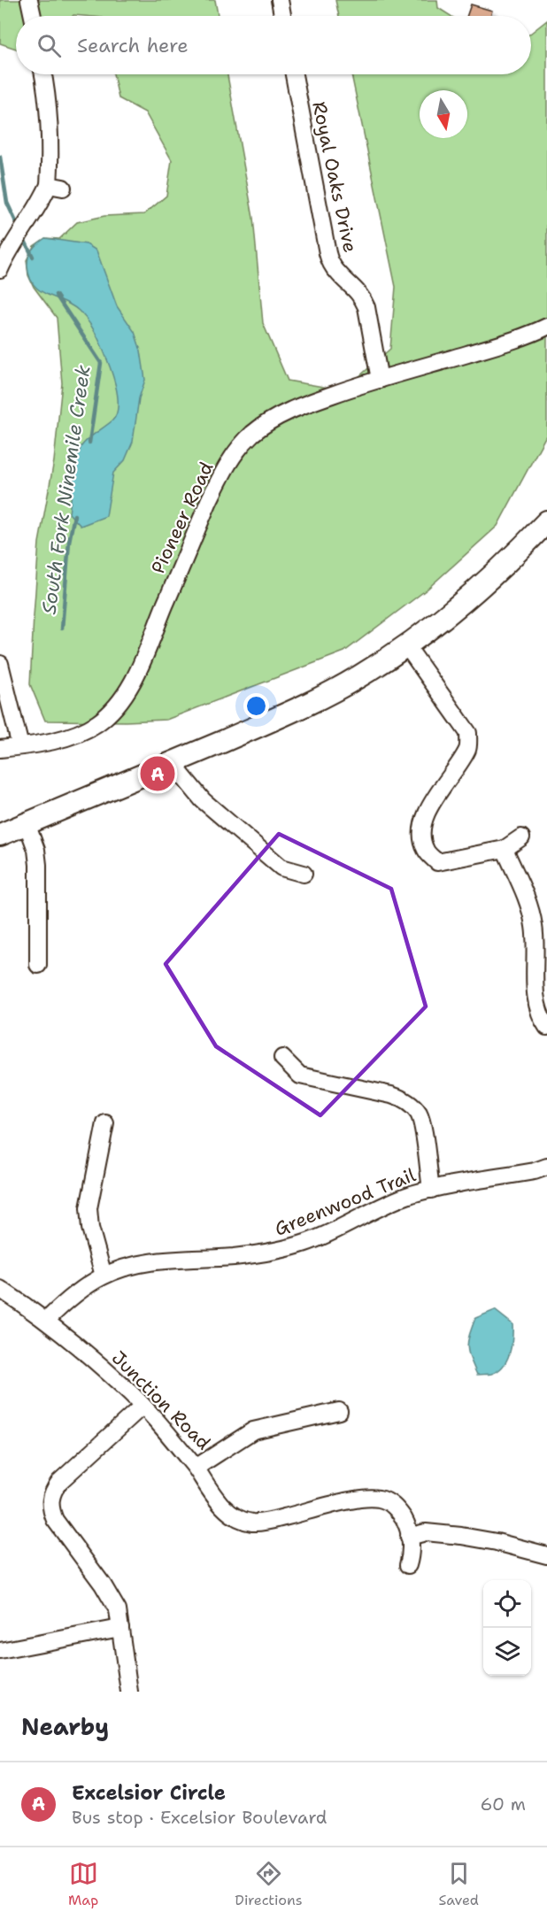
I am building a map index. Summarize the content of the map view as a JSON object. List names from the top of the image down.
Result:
{
  "streets": {
    "street": [
      "Royal Oaks Drive",
      "Pioneer Road",
      "Greenwood Trail",
      "Junction Road"
    ]
  },
  "crossings": [
    ["Royal Oaks Drive", "Pioneer Road"],
    ["Greenwood Trail", "Junction Road"]
  ],
  "water": ["South Fork Ninemile Creek"],
  "north": "bottom",
  "page": {
    "search": "Search here",
    "pins": "A",
    "heading": "Nearby",
    "list": [
      {
        "mark": "A",
        "name": "Excelsior Circle",
        "note": "Bus stop · Excelsior Boulevard",
        "value": "60 m"
      }
    ],
    "nav": ["Map", "Directions", "Saved"]
  }
}
